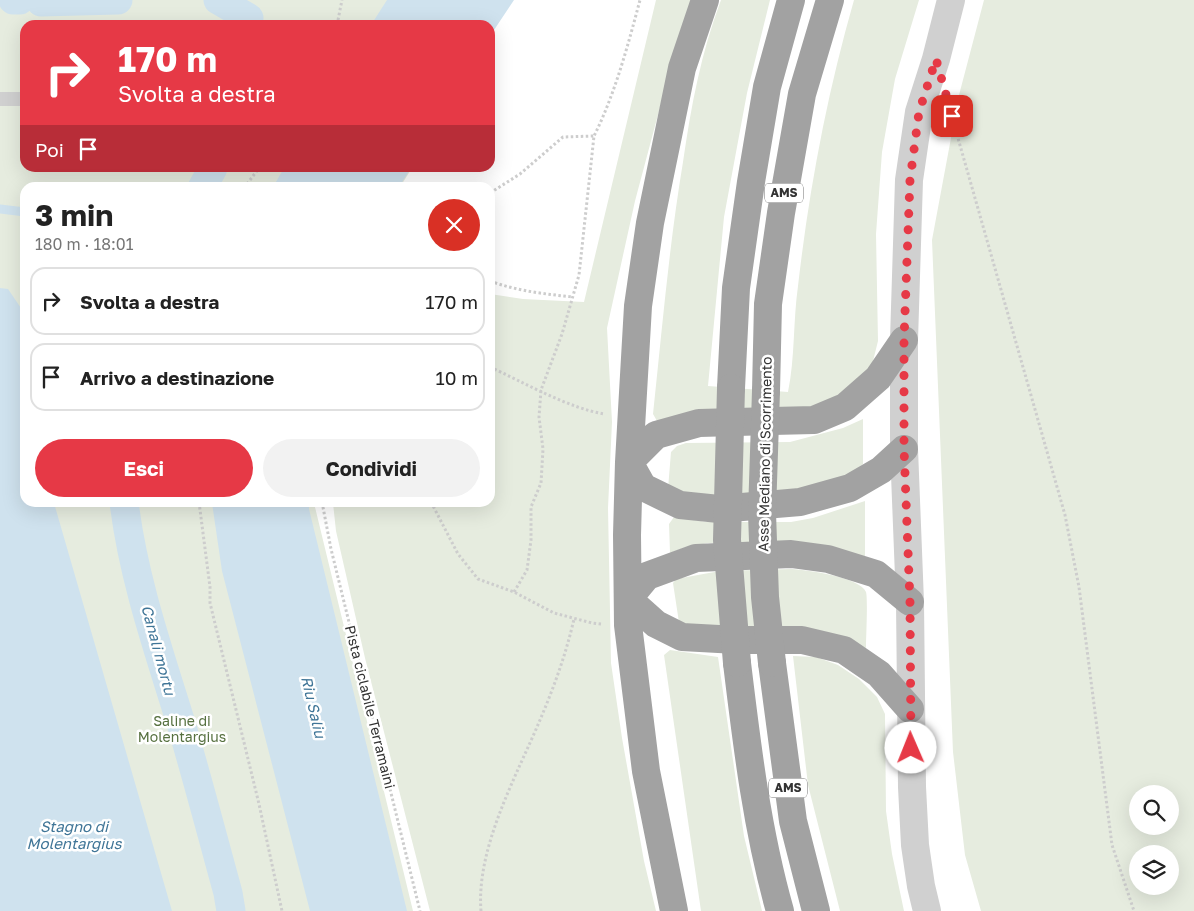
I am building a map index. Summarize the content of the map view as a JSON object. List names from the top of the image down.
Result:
{
  "streets": {
    "highway": ["AMS", "Asse Mediano di Scorrimento"],
    "path": ["Pista ciclabile Terramaini"]
  },
  "water": ["Canali mortu", "Riu Saliu", "Stagno di Molentargius"],
  "parks": ["Saline di Molentargius"],
  "page": {
    "turn": ["170 m", "Svolta a destra"],
    "then": "Poi",
    "heading": ["3 min", "180 m · 18:01"],
    "list": [
      {
        "name": "Svolta a destra",
        "value": "170 m"
      },
      {
        "name": "Arrivo a destinazione",
        "value": "10 m"
      }
    ],
    "buttons": ["Esci", "Condividi"]
  }
}
